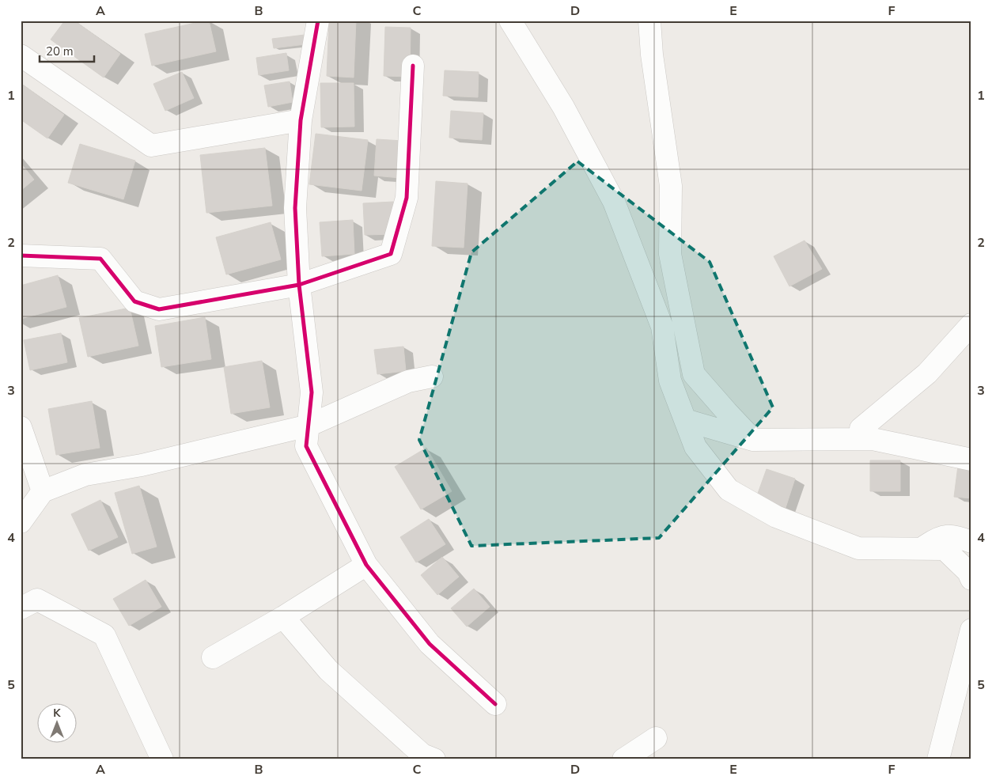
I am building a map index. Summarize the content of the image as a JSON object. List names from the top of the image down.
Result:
{
  "scale_bar": "20 m",
  "north": "top",
  "grid": {
    "columns": [
      "A",
      "B",
      "C",
      "D",
      "E",
      "F"
    ],
    "rows": [
      "1",
      "2",
      "3",
      "4",
      "5"
    ]
  }
}
